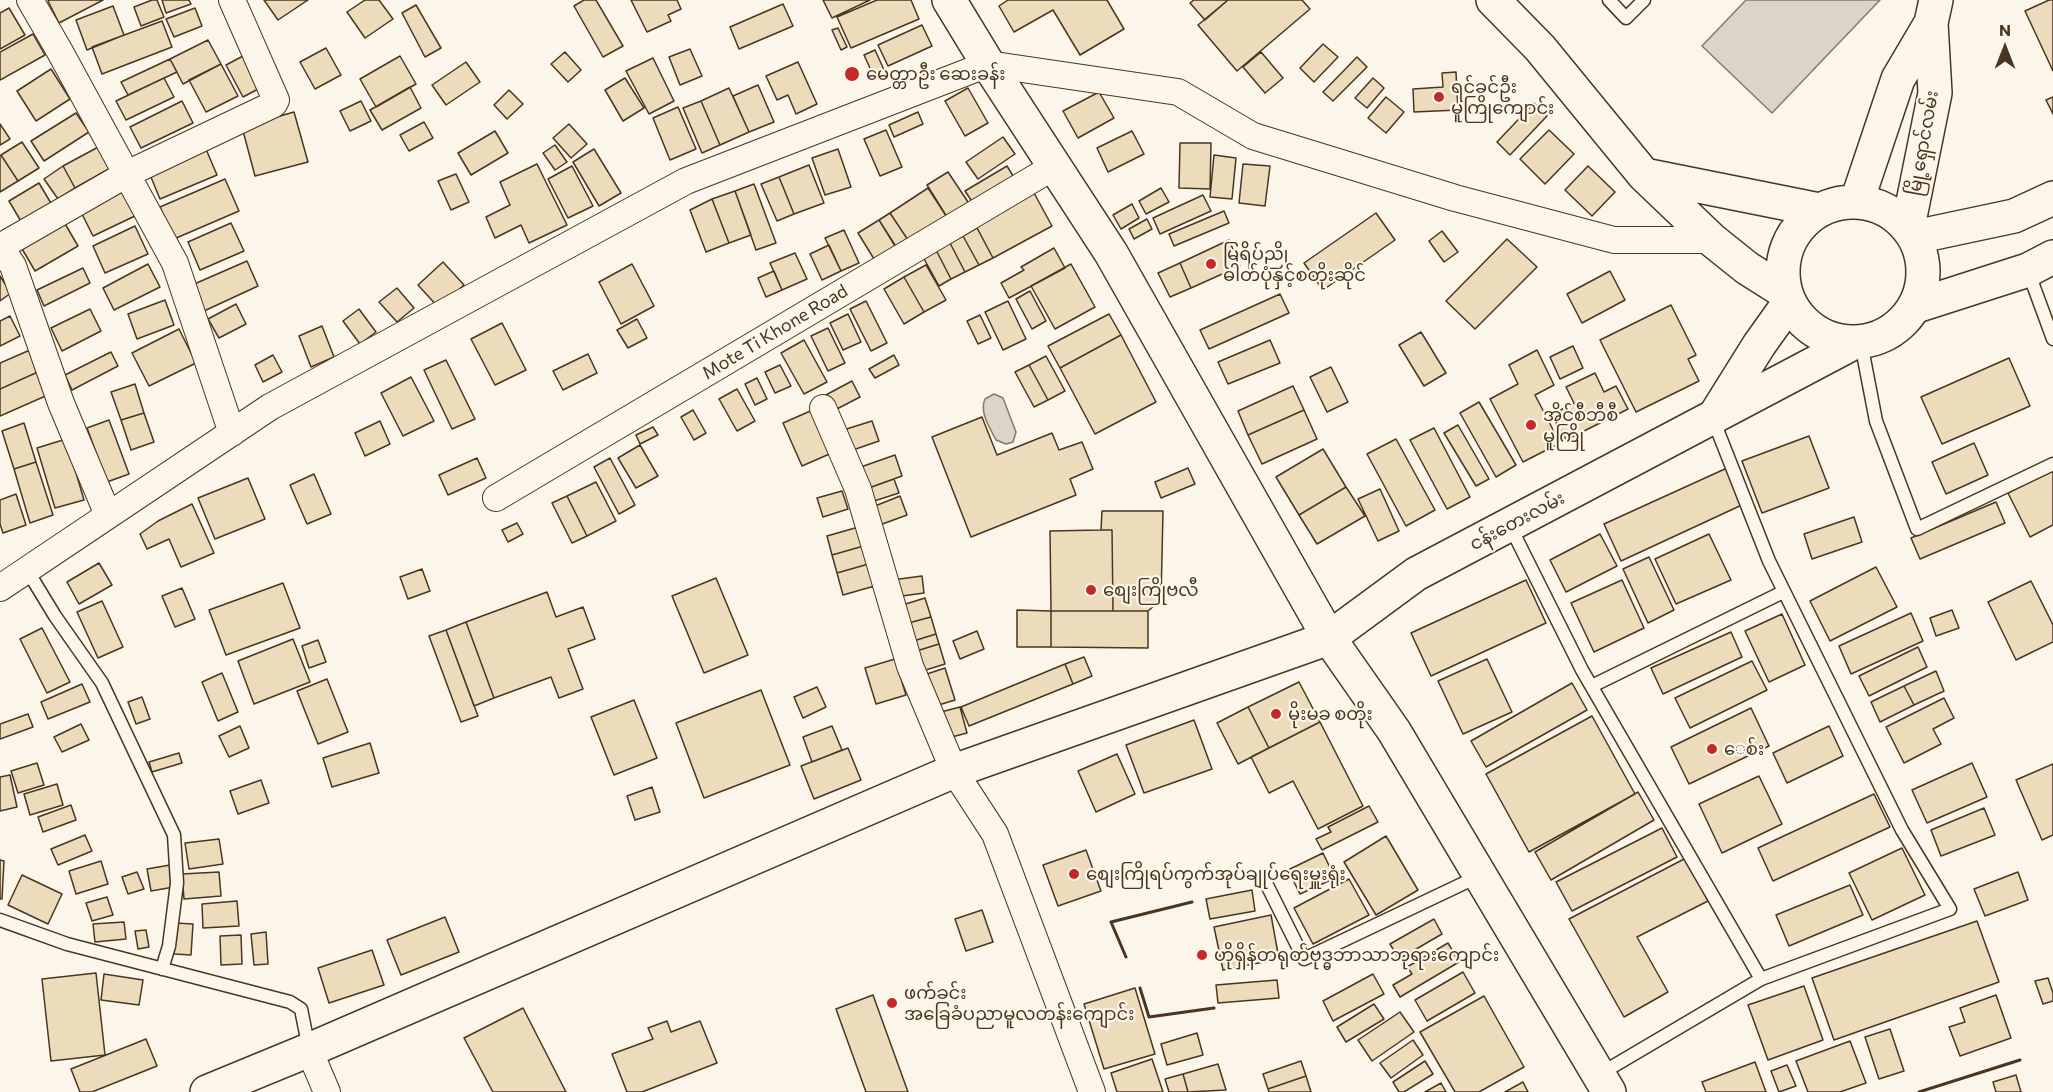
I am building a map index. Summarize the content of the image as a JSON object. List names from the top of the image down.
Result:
{
  "streets": {
    "main road": ["မြို့ရှောင်လမ်း", "ငန်းတေးလမ်း"],
    "street": ["Mote Ti Khone Road"]
  },
  "crossings": [
    ["မြို့ရှောင်လမ်း", "ငန်းတေးလမ်း"]
  ],
  "places": [
    "မေတ္တာဦး ဆေးခန်း",
    "ရင်ခွင်ဦး မူကြိုကျောင်း",
    "မြရိပ်ညို ဓါတ်ပုံနှင့်စတိုးဆိုင်",
    "အိုင်စီဘီစီ မူကြို",
    "စျေးကြိုဗလီ",
    "မိုးမခ စတိုး",
    "ေစ်း",
    "စျေးကြိုရပ်ကွက်အုပ်ချုပ်ရေးမှူးရုံး",
    "ဟိုရှိန်တရုတ်ဗုဒ္ဓဘာသာဘုရားကျောင်း",
    "ဖက်ခင်း အခြေခံပညာမူလတန်းကျောင်း"
  ],
  "north": "top"
}
